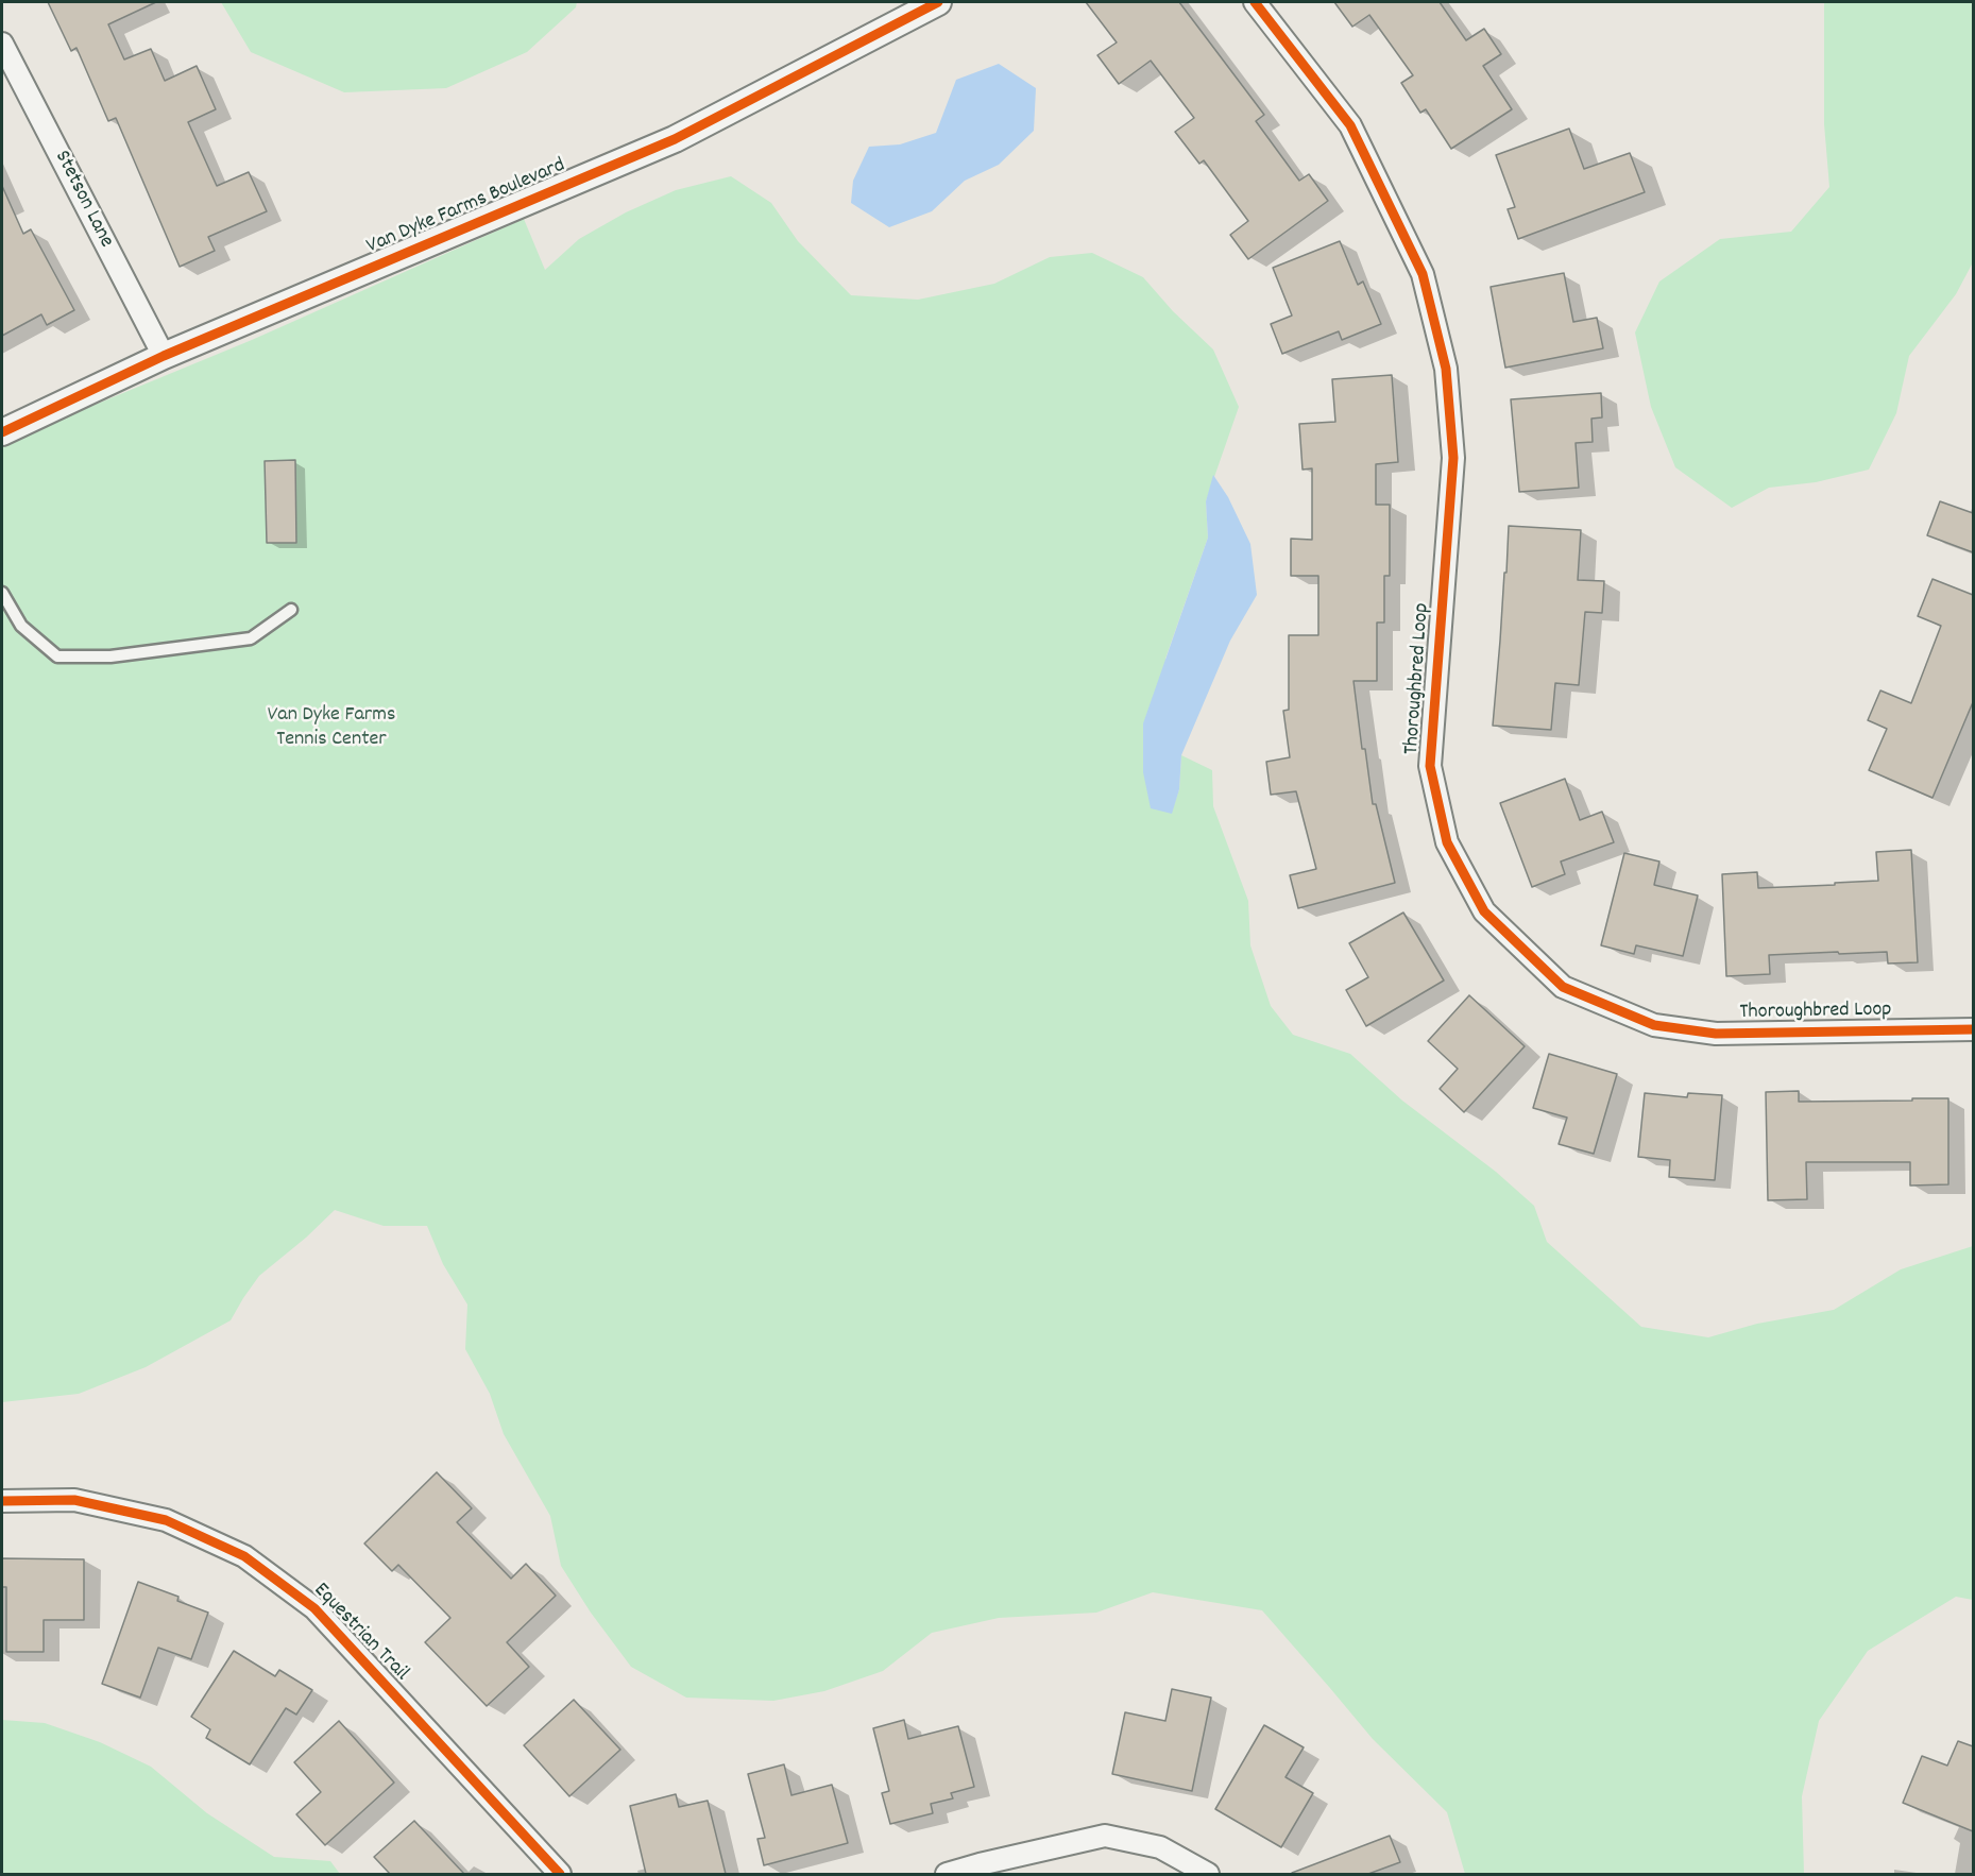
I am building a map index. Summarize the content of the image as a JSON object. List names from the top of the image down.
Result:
{
  "streets": {
    "street": [
      "Stetson Lane",
      "Van Dyke Farms Boulevard",
      "Thoroughbred Loop",
      "Equestrian Trail"
    ]
  },
  "crossings": [
    ["Stetson Lane", "Van Dyke Farms Boulevard"]
  ],
  "parks": ["Van Dyke Farms Tennis Center"]
}
